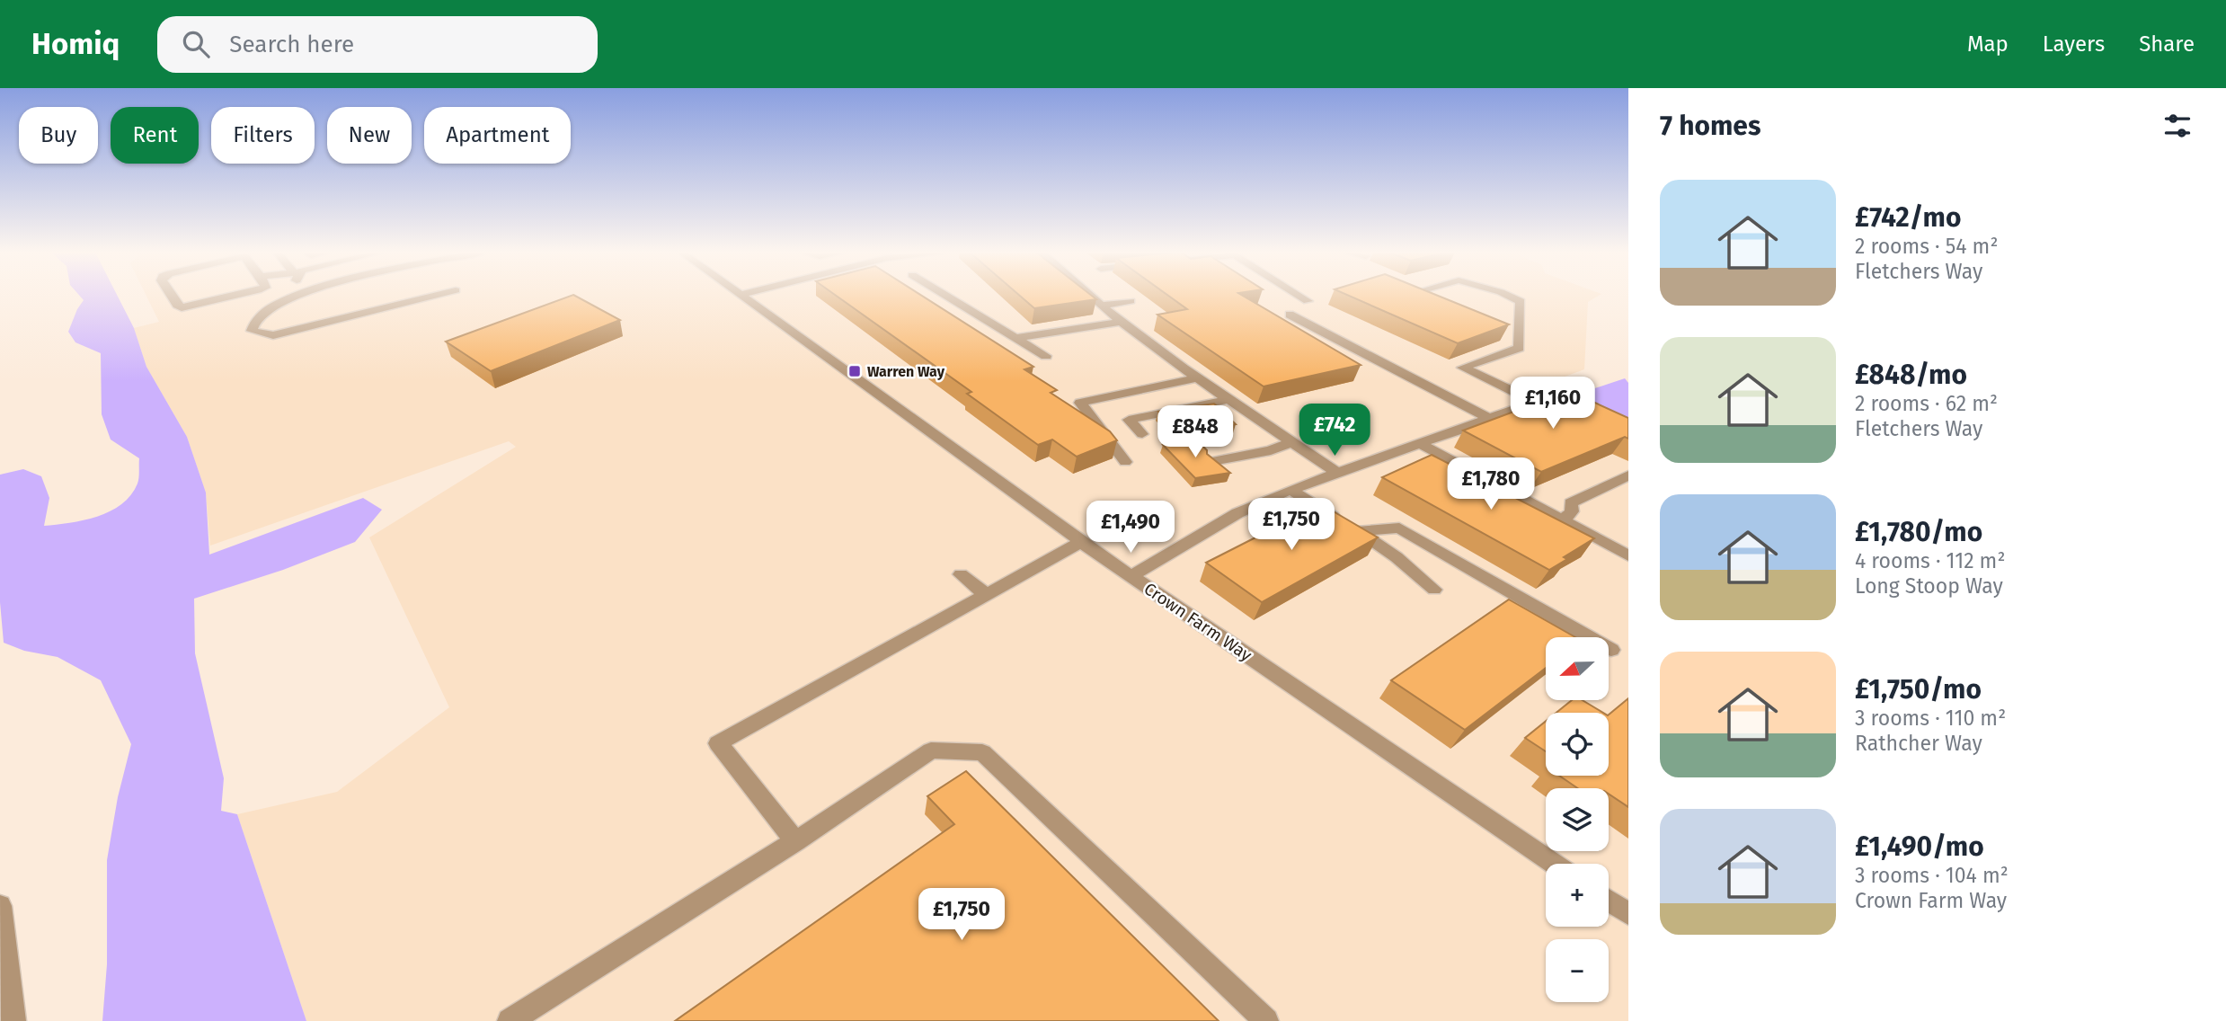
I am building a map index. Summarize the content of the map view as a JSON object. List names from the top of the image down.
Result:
{
  "streets": {
    "street": ["Crown Farm Way"]
  },
  "places": {
    "transit": ["Warren Way"]
  },
  "north": "left",
  "page": {
    "header": "Homiq",
    "search": "Search here",
    "nav": ["Map", "Layers", "Share"],
    "heading": "7 homes",
    "chip": [
      "Buy",
      "Rent",
      "Filters",
      "New",
      "Apartment"
    ],
    "list": [
      {
        "name": "£742/mo",
        "note": "2 rooms · 54 m² · Fletchers Way"
      },
      {
        "name": "£848/mo",
        "note": "2 rooms · 62 m² · Fletchers Way"
      },
      {
        "name": "£1,780/mo",
        "note": "4 rooms · 112 m² · Long Stoop Way"
      },
      {
        "name": "£1,750/mo",
        "note": "3 rooms · 110 m² · Rathcher Way"
      },
      {
        "name": "£1,490/mo",
        "note": "3 rooms · 104 m² · Crown Farm Way"
      }
    ],
    "price": [
      "£1,160",
      "£742",
      "£848",
      "£1,780",
      "£1,750",
      "£1,490",
      "£1,750"
    ],
    "map_buttons": ["+", "−"]
  }
}
